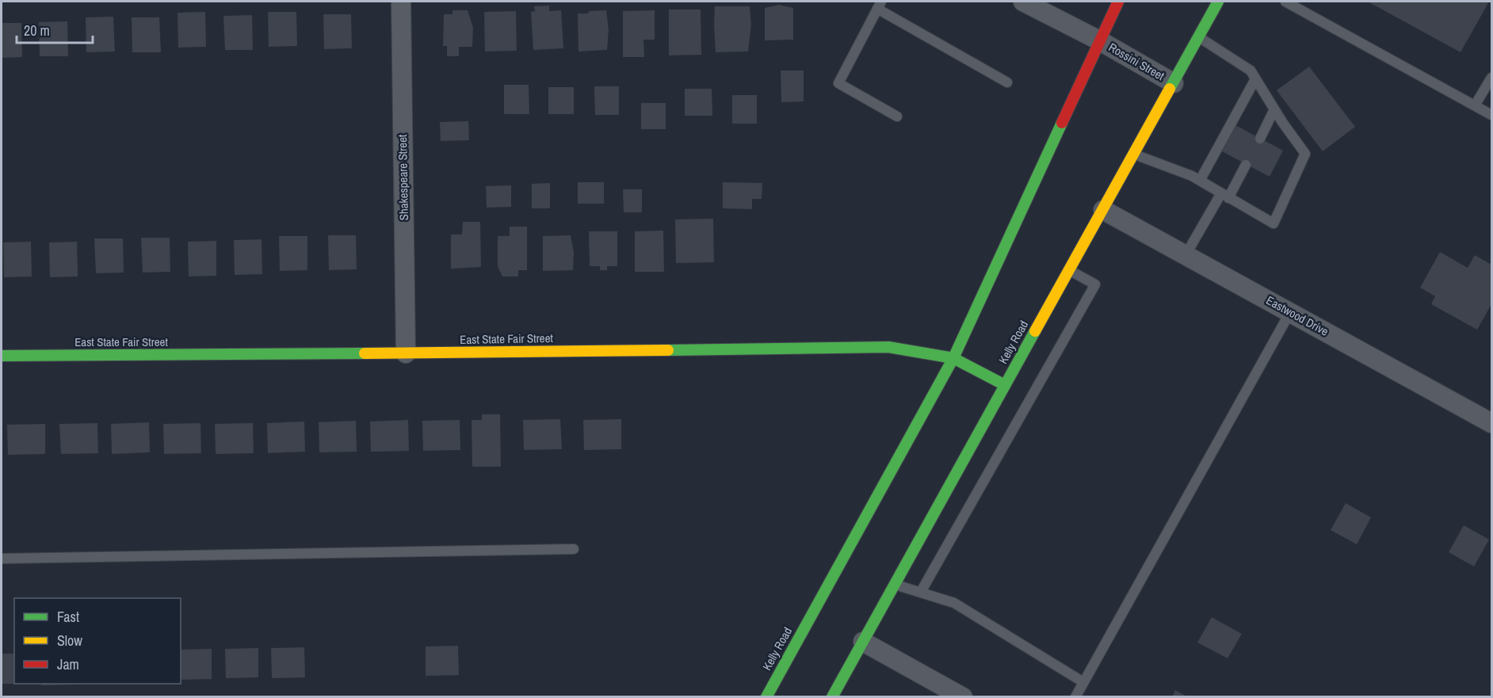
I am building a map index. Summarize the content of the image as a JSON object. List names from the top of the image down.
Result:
{
  "streets": {
    "street": [
      "Rossini Street",
      "Shakespeare Street",
      "Eastwood Drive",
      "East State Fair Street",
      "Kelly Road"
    ]
  },
  "crossings": [
    ["Rossini Street", "Kelly Road"],
    ["Shakespeare Street", "East State Fair Street"],
    ["Eastwood Drive", "Kelly Road"],
    ["East State Fair Street", "Kelly Road"]
  ],
  "legend": ["Fast", "Slow", "Jam"],
  "scale_bar": "20 m"
}
